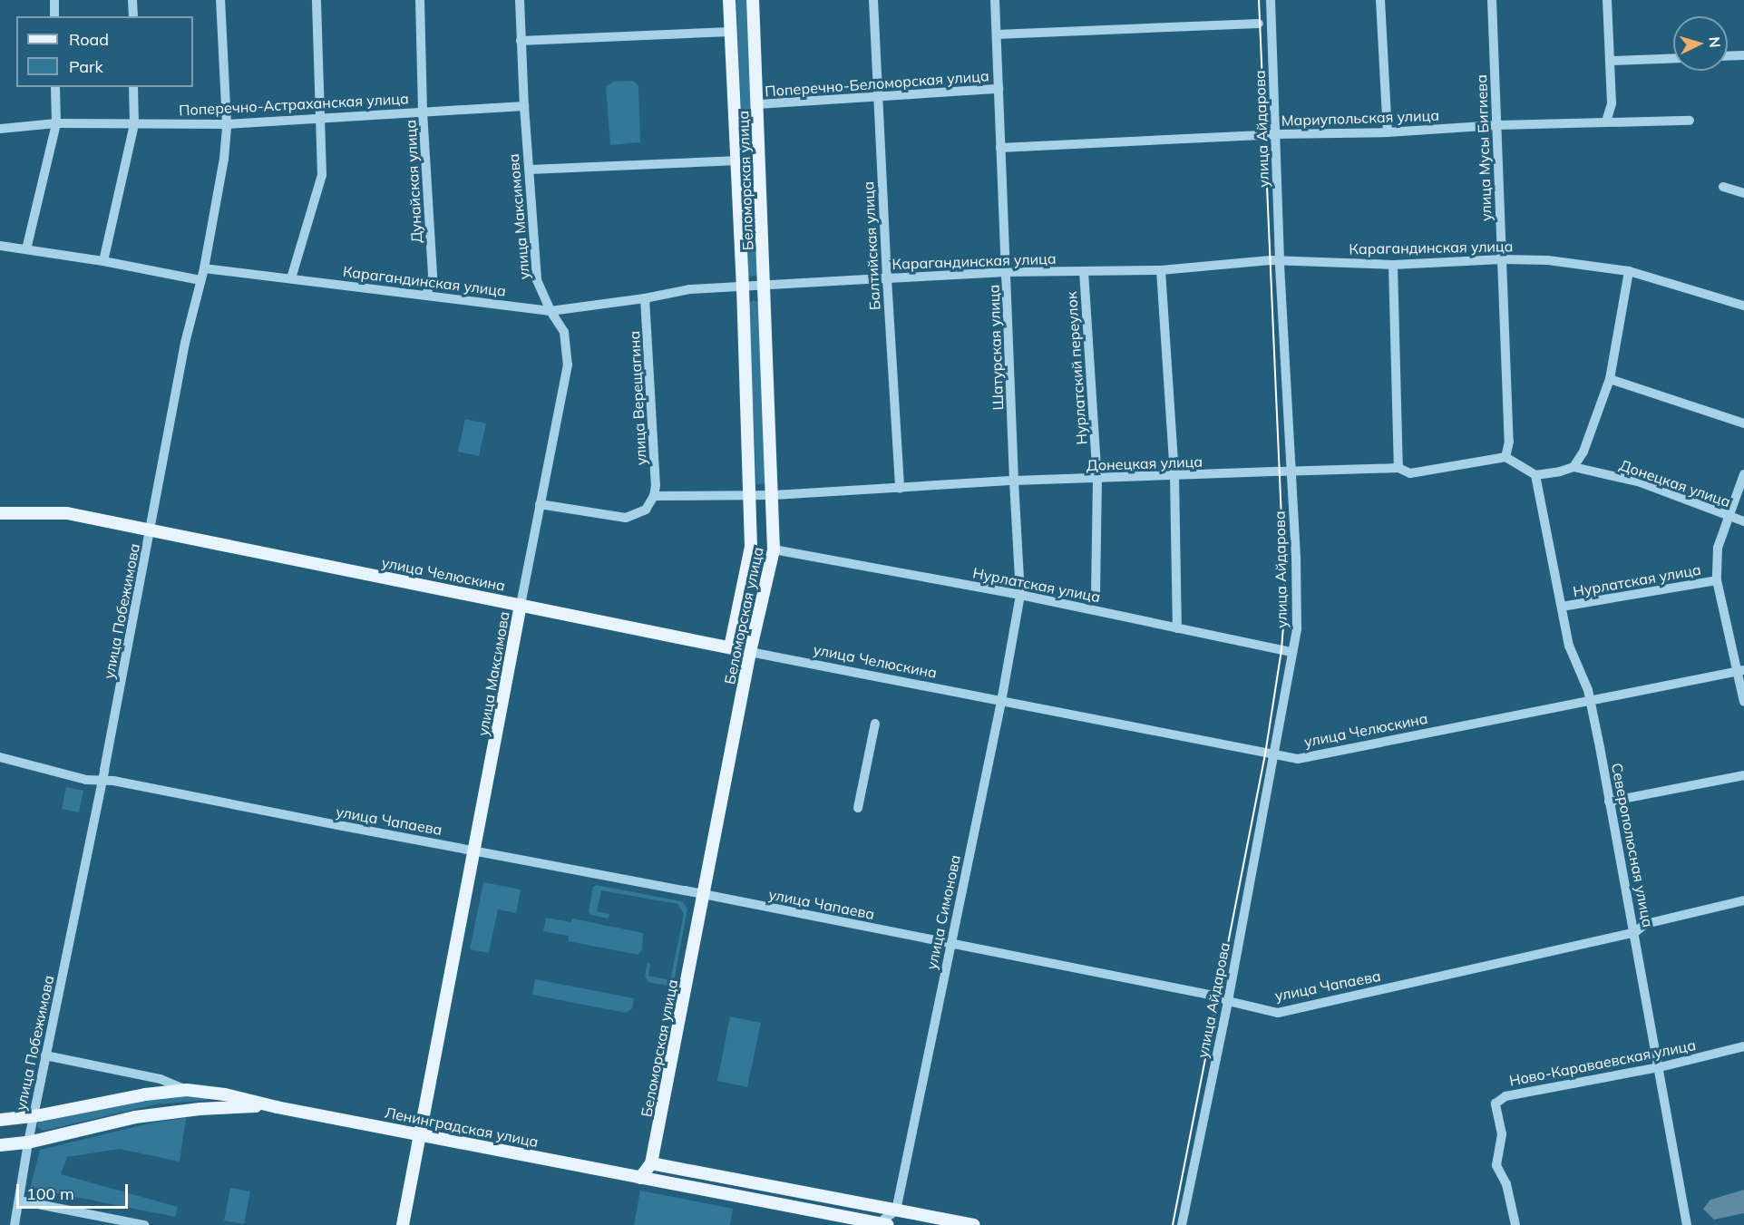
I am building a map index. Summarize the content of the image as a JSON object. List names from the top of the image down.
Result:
{
  "streets": {
    "main road": [
      "Беломорская улица",
      "улица Максимова",
      "улица Челюскина",
      "Ленинградская улица"
    ],
    "street": [
      "Поперечно-Беломорская улица",
      "Поперечно-Астраханская улица",
      "Мариупольская улица",
      "улица Айдарова",
      "улица Мусы Бигиева",
      "Дунайская улица",
      "Балтийская улица",
      "Карагандинская улица",
      "Шатурская улица",
      "Нурлатский переулок",
      "улица Верещагина",
      "Донецкая улица",
      "Нурлатская улица",
      "улица Побежимова",
      "улица Чапаева",
      "Северополюсная улица",
      "улица Симонова",
      "Ново-Караваевская улица"
    ]
  },
  "crossings": [
    ["Поперечно-Беломорская улица", "Беломорская улица"],
    ["Поперечно-Беломорская улица", "Балтийская улица"],
    ["Поперечно-Беломорская улица", "Шатурская улица"],
    ["Поперечно-Астраханская улица", "Дунайская улица"],
    ["Поперечно-Астраханская улица", "улица Максимова"],
    ["Поперечно-Астраханская улица", "улица Побежимова"],
    ["Мариупольская улица", "улица Айдарова"],
    ["Мариупольская улица", "улица Мусы Бигиева"],
    ["Мариупольская улица", "Шатурская улица"],
    ["улица Айдарова", "Карагандинская улица"],
    ["улица Айдарова", "Донецкая улица"],
    ["улица Айдарова", "улица Челюскина"],
    ["улица Айдарова", "Нурлатская улица"],
    ["улица Айдарова", "улица Чапаева"],
    ["улица Мусы Бигиева", "Карагандинская улица"],
    ["улица Мусы Бигиева", "Донецкая улица"],
    ["Беломорская улица", "Карагандинская улица"],
    ["Беломорская улица", "Донецкая улица"],
    ["Беломорская улица", "улица Челюскина"],
    ["Беломорская улица", "Нурлатская улица"],
    ["Беломорская улица", "улица Чапаева"],
    ["Дунайская улица", "Карагандинская улица"],
    ["улица Максимова", "Карагандинская улица"],
    ["улица Максимова", "улица Челюскина"],
    ["улица Максимова", "улица Чапаева"],
    ["улица Максимова", "Ленинградская улица"],
    ["Балтийская улица", "Карагандинская улица"],
    ["Балтийская улица", "Донецкая улица"],
    ["Карагандинская улица", "Шатурская улица"],
    ["Карагандинская улица", "Нурлатский переулок"],
    ["Карагандинская улица", "улица Верещагина"],
    ["Карагандинская улица", "улица Побежимова"],
    ["Шатурская улица", "Донецкая улица"],
    ["Шатурская улица", "Нурлатская улица"],
    ["Шатурская улица", "улица Симонова"],
    ["Нурлатский переулок", "Донецкая улица"],
    ["улица Верещагина", "Донецкая улица"],
    ["Донецкая улица", "Северополюсная улица"],
    ["улица Челюскина", "улица Побежимова"],
    ["улица Челюскина", "Северополюсная улица"],
    ["улица Челюскина", "улица Симонова"],
    ["Нурлатская улица", "Северополюсная улица"],
    ["Нурлатская улица", "улица Симонова"],
    ["улица Побежимова", "улица Чапаева"],
    ["улица Побежимова", "Ленинградская улица"],
    ["улица Чапаева", "Северополюсная улица"],
    ["улица Чапаева", "улица Симонова"],
    ["Северополюсная улица", "Ново-Караваевская улица"]
  ],
  "legend": ["Road", "Park"],
  "scale_bar": "100 m",
  "north": "right"
}
